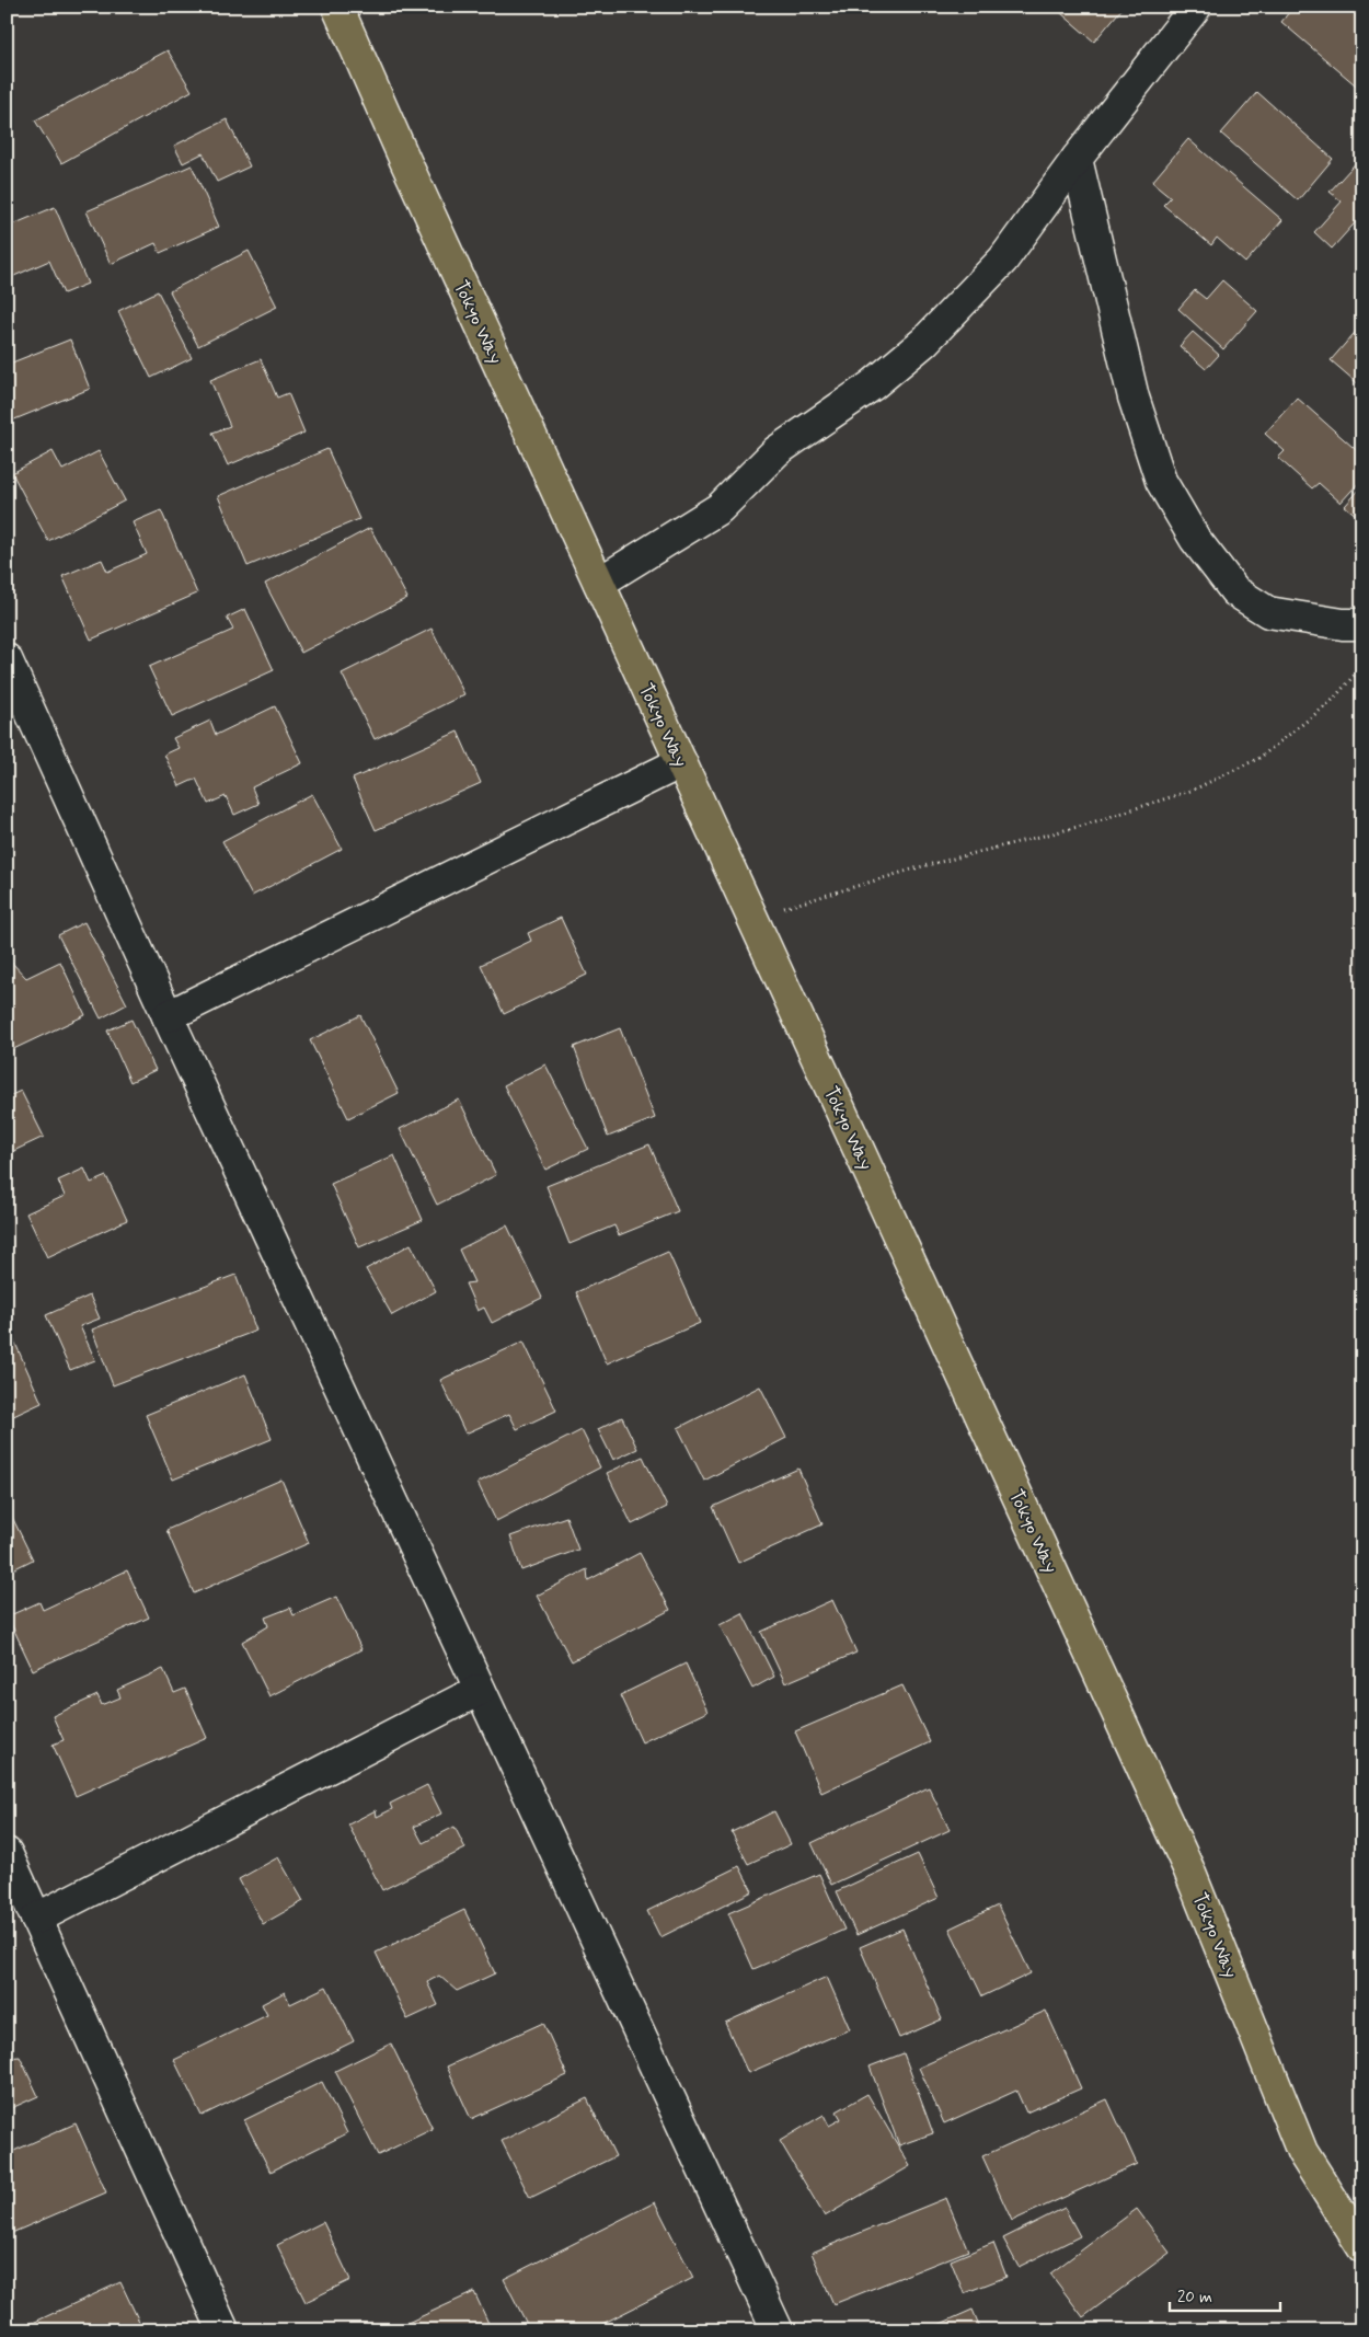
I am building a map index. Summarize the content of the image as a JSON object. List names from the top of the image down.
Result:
{
  "streets": {
    "main road": ["Tokyo Way"]
  },
  "scale_bar": "20 m"
}
